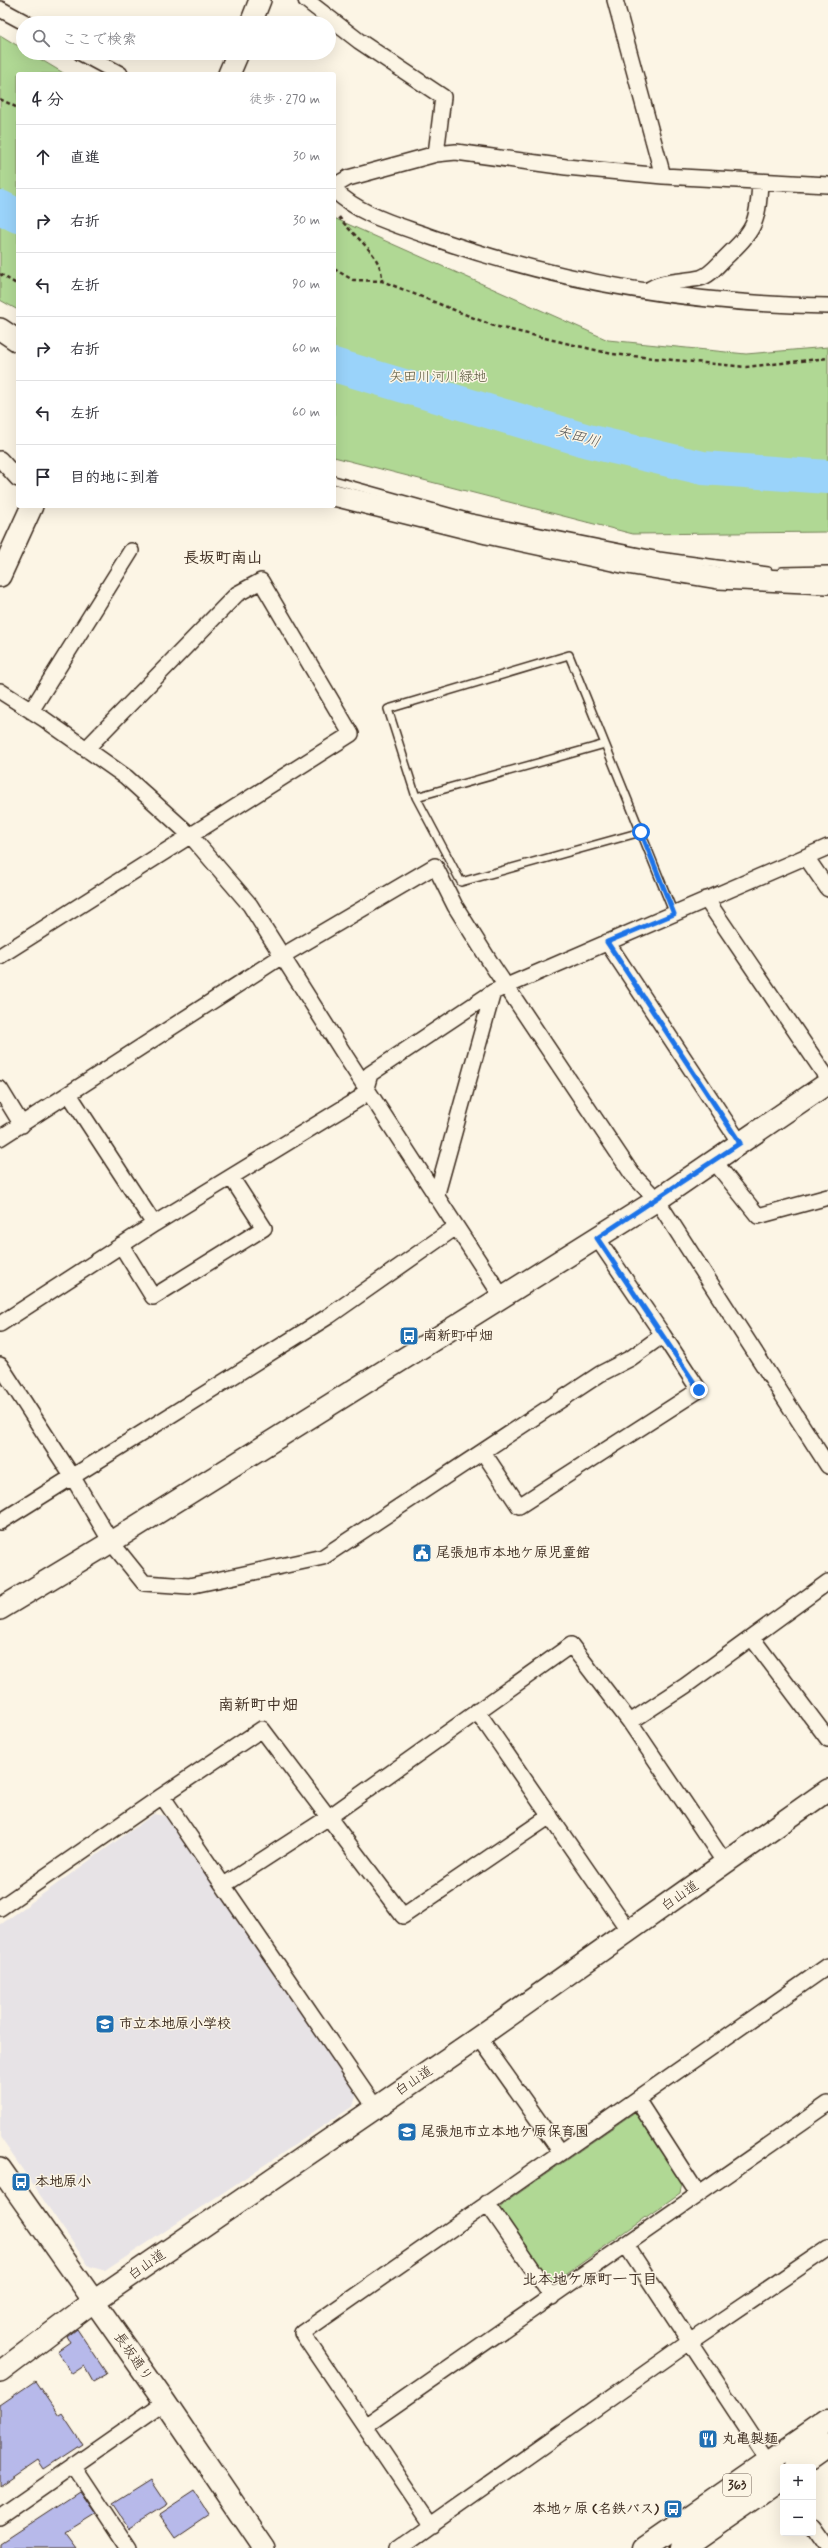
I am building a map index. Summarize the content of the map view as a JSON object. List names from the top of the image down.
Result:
{
  "streets": {
    "highway": ["363"],
    "street": ["白山道", "長坂通り"]
  },
  "crossings": [
    ["白山道", "長坂通り"]
  ],
  "districts": ["長坂町南山", "南新町中畑", "北本地ケ原町一丁目"],
  "water": ["矢田川"],
  "parks": ["矢田川河川緑地"],
  "places": {
    "bus stop": ["南新町中畑", "本地原小", "本地ヶ原 (名鉄バス)"],
    "public building": ["尾張旭市本地ケ原児童館"],
    "school or university": ["市立本地原小学校", "尾張旭市立本地ケ原保育園"],
    "restaurant": ["丸亀製麺"]
  },
  "page": {
    "search": "ここで検索",
    "heading": ["4 分", "徒歩 · 270 m"],
    "list": [
      ["直進", "30 m"],
      ["右折", "30 m"],
      ["左折", "90 m"],
      ["右折", "60 m"],
      ["左折", "60 m"],
      "目的地に到着"
    ],
    "map_buttons": ["+", "−"]
  }
}
